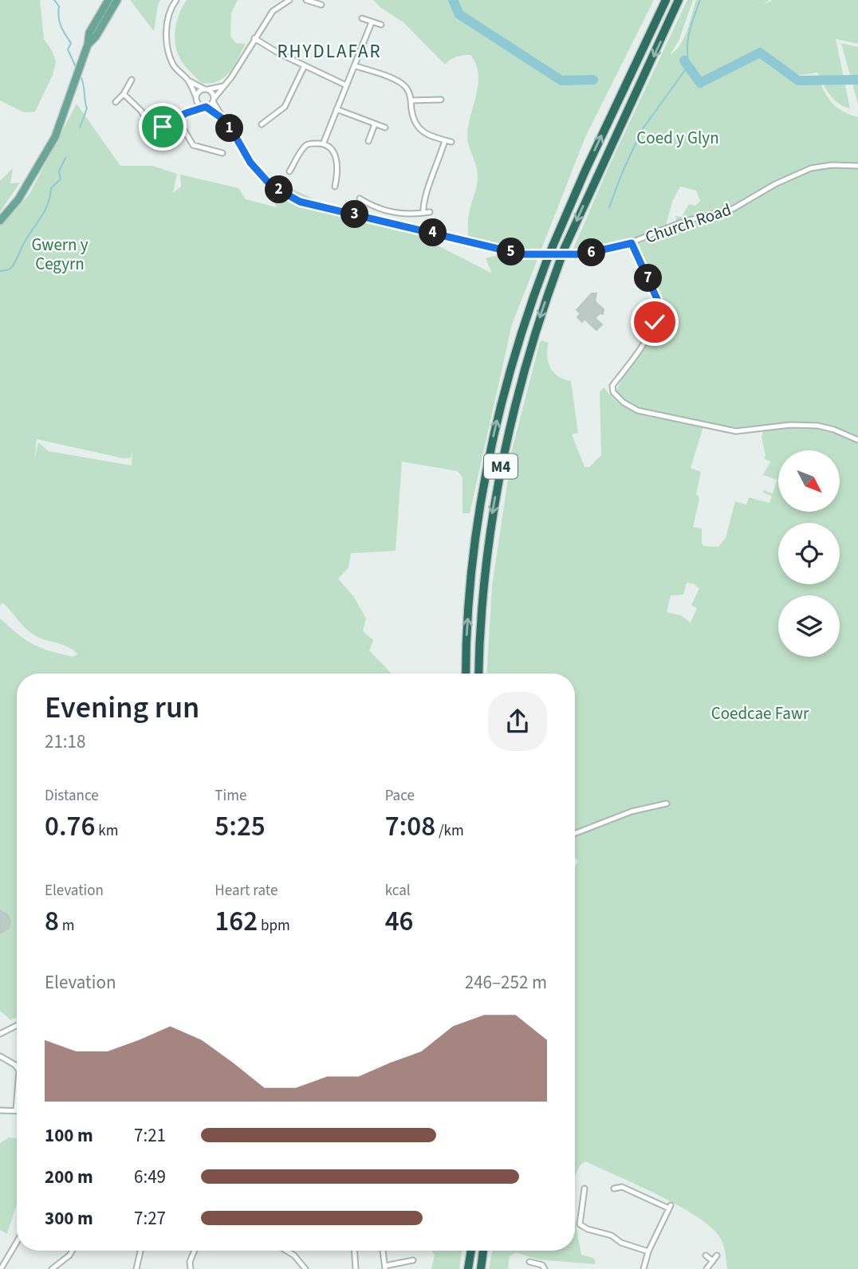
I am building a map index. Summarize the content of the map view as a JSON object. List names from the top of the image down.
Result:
{
  "streets": {
    "highway": ["M4"],
    "street": ["Church Road"]
  },
  "districts": ["RHYDLAFAR"],
  "parks": ["Coed y Glyn", "Gwern y Cegyrn", "Coedcae Fawr"],
  "north": "bottom right",
  "page": {
    "pins": [
      "1",
      "2",
      "3",
      "4",
      "5",
      "6",
      "7"
    ],
    "heading": ["Evening run", "21:18"],
    "stats": [
      ["Distance", "0.76 km"],
      ["Time", "5:25"],
      ["Pace", "7:08 /km"],
      ["Elevation", "8 m"],
      ["Heart rate", "162 bpm"],
      ["kcal", "46"]
    ],
    "chart": ["Elevation", "246–252 m"],
    "list": [
      {
        "name": "100 m",
        "note": "7:21"
      },
      {
        "name": "200 m",
        "note": "6:49"
      },
      {
        "name": "300 m",
        "note": "7:27"
      }
    ]
  }
}
